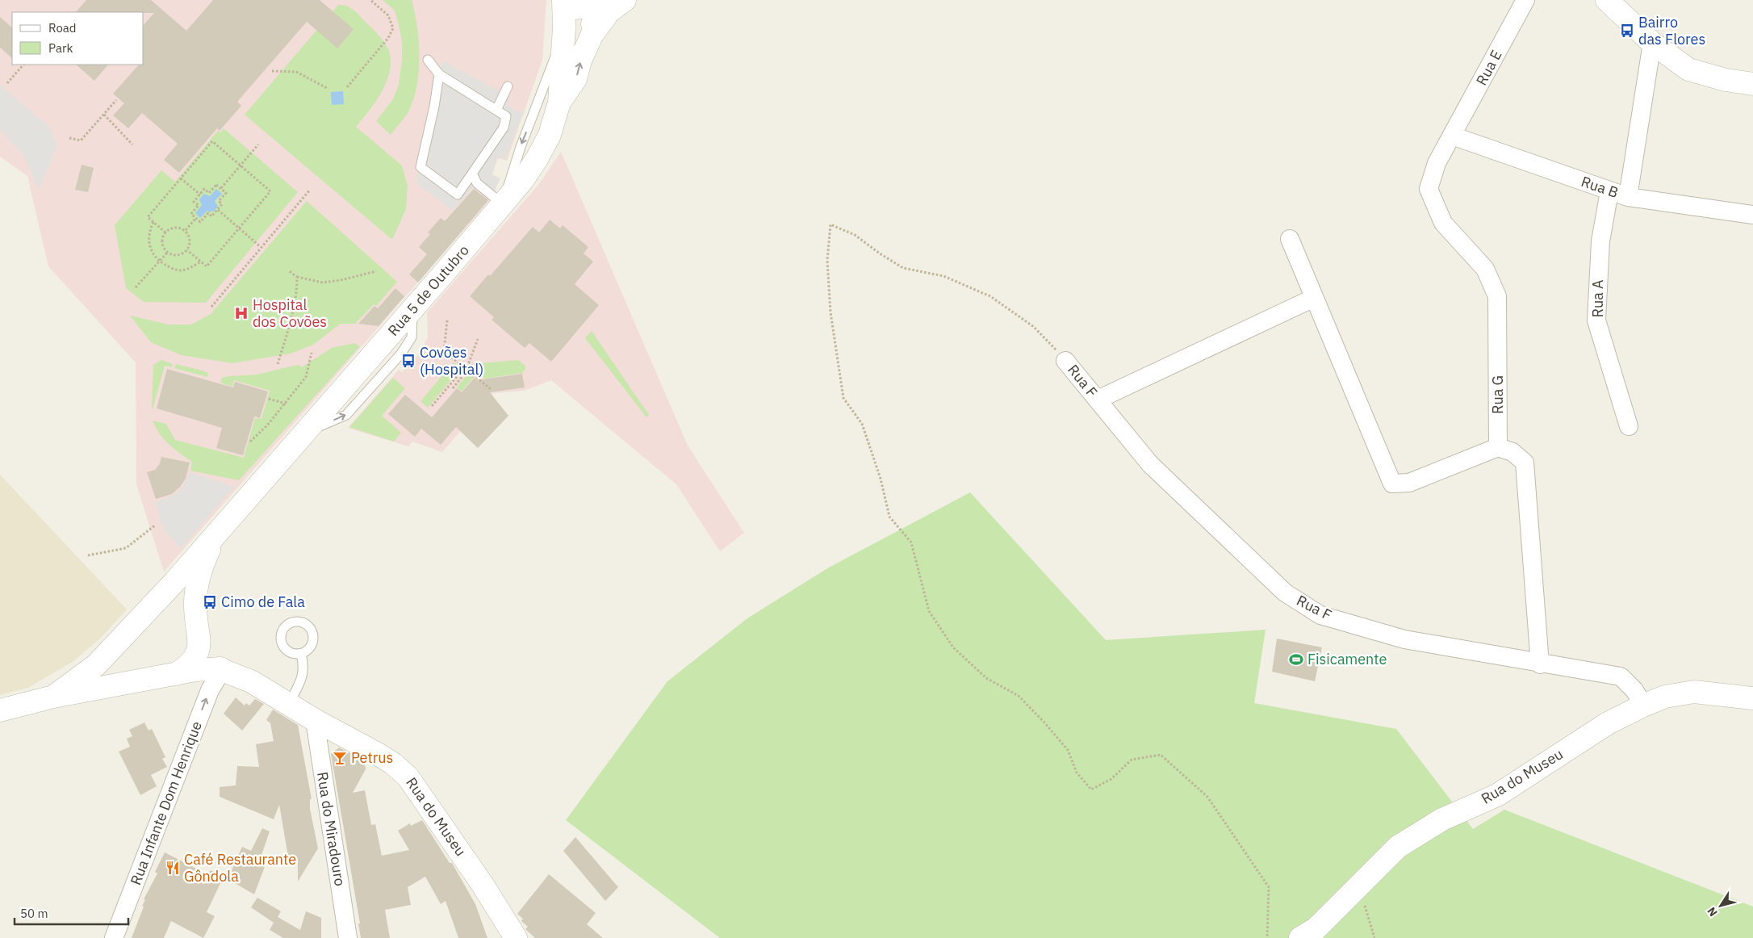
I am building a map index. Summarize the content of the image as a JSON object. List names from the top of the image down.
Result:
{
  "streets": {
    "street": [
      "Rua E",
      "Rua B",
      "Rua 5 de Outubro",
      "Rua A",
      "Rua F",
      "Rua G",
      "Rua do Museu",
      "Rua Infante Dom Henrique",
      "Rua do Miradouro"
    ]
  },
  "crossings": [
    ["Rua E", "Rua B"],
    ["Rua E", "Rua G"],
    ["Rua B", "Rua A"],
    ["Rua B", "Rua G"],
    ["Rua F", "Rua do Museu"],
    ["Rua do Museu", "Rua Infante Dom Henrique"],
    ["Rua do Museu", "Rua do Miradouro"]
  ],
  "one_way": ["Rua Infante Dom Henrique"],
  "places": {
    "bus stop": ["Bairro das Flores", "Covões (Hospital)", "Cimo de Fala"],
    "hospital": ["Hospital dos Covões"],
    "sports": ["Fisicamente"],
    "bar": ["Petrus"],
    "restaurant": ["Café Restaurante Gôndola"]
  },
  "legend": ["Road", "Park"],
  "scale_bar": "50 m",
  "north": "bottom left"
}
